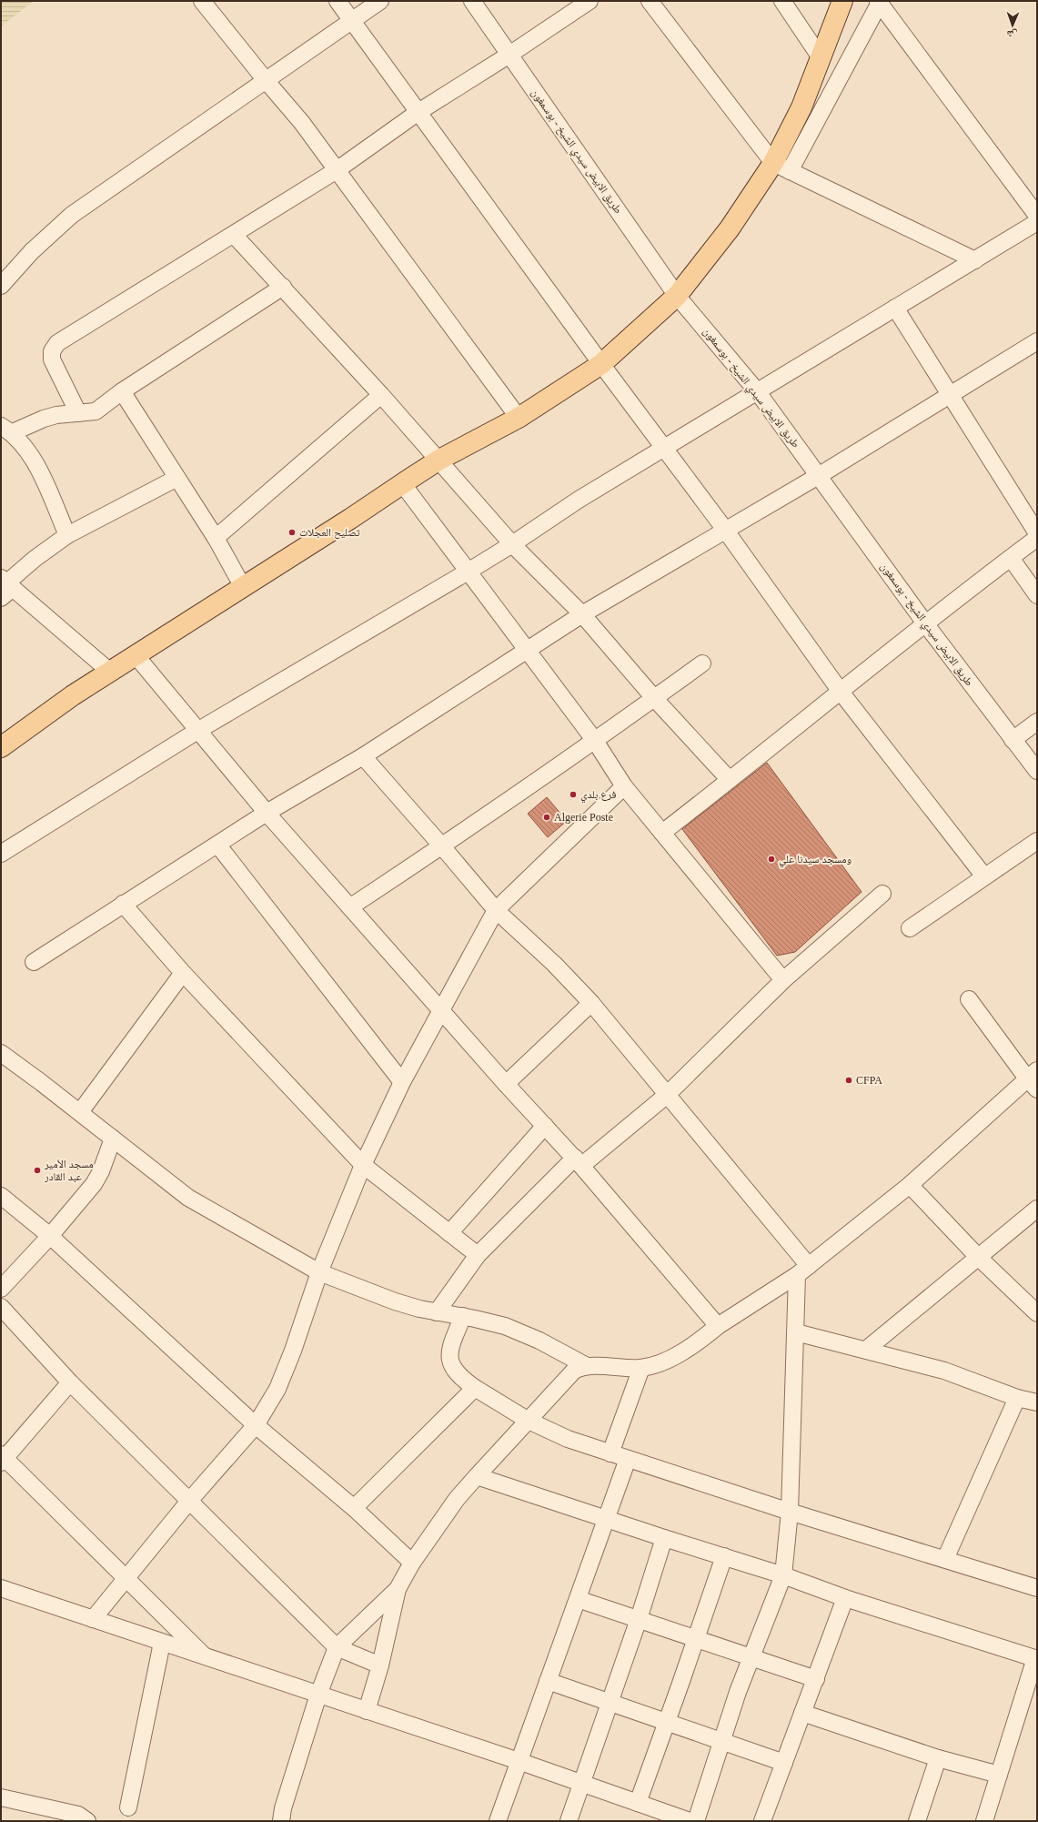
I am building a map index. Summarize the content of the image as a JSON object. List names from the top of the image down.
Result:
{
  "streets": {
    "street": ["طريق الابيض سيدي الشيخ - بوسمغون"]
  },
  "places": [
    "تصليح العجلات",
    "فرع بلدي",
    "Algerie Poste",
    "ومسجد سيدنا علي",
    "CFPA",
    "مسجد الأمير عبد القادر"
  ],
  "north": "bottom"
}
